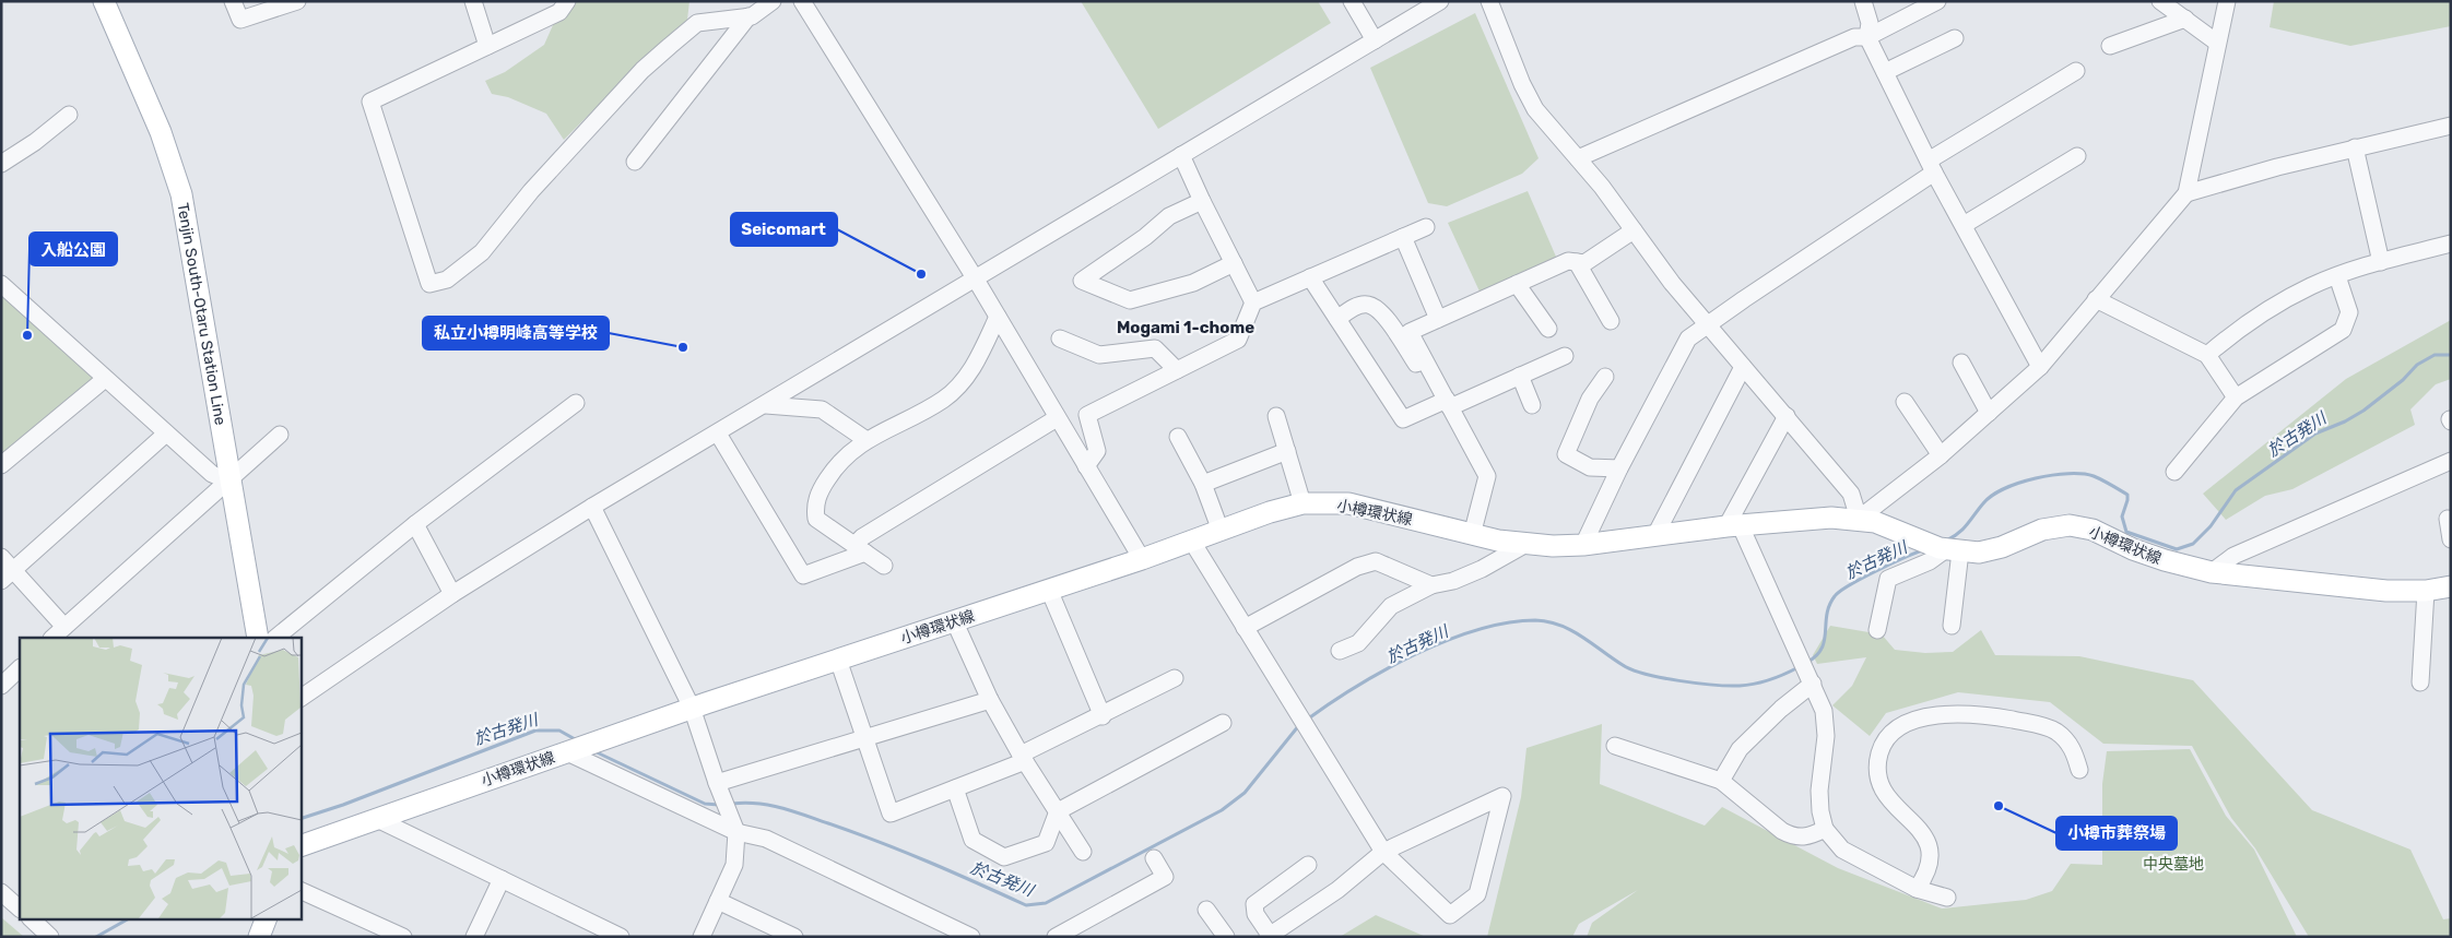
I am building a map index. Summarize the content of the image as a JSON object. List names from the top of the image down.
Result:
{
  "streets": {
    "main road": ["Tenjin South-Otaru Station Line", "小樽環状線"]
  },
  "districts": ["Mogami 1-chome"],
  "water": ["於古発川"],
  "parks": ["中央墓地"],
  "places": [
    "Seicomart",
    "入船公園",
    "私立小樽明峰高等学校",
    "小樽市葬祭場"
  ]
}
